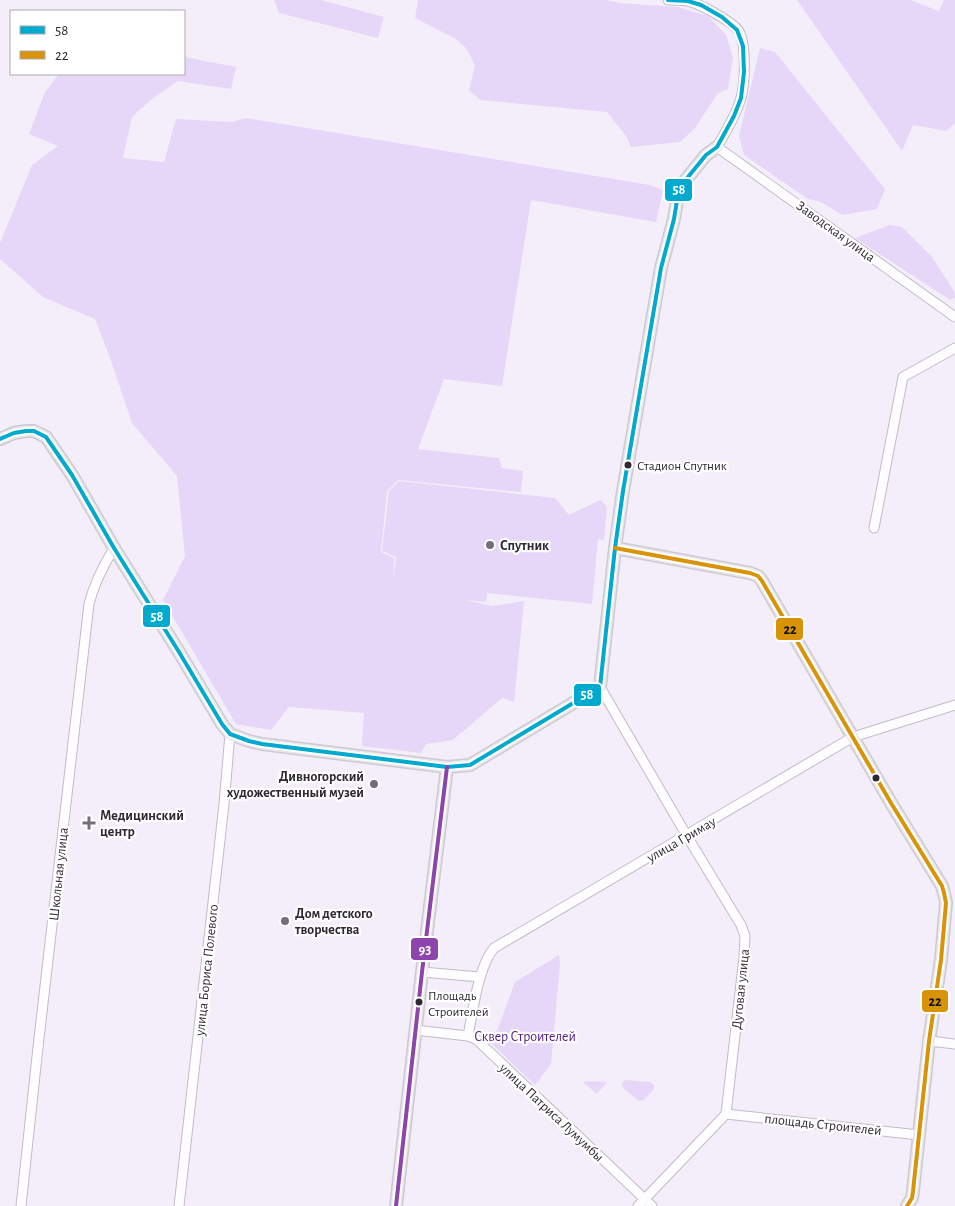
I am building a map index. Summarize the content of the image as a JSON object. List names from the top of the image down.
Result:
{
  "streets": {
    "street": [
      "Заводская улица",
      "улица Гримау",
      "Школьная улица",
      "улица Бориса Полевого",
      "Дуговая улица",
      "улица Патриса Лумумбы",
      "площадь Строителей"
    ]
  },
  "crossings": [
    ["улица Гримау", "Дуговая улица"],
    ["улица Гримау", "улица Патриса Лумумбы"],
    ["Дуговая улица", "площадь Строителей"]
  ],
  "parks": ["Сквер Строителей"],
  "places": {
    "other": [
      "Стадион Спутник",
      "Спутник",
      "Дивногорский художественный музей",
      "Дом детского творчества",
      "Площадь Строителей"
    ],
    "health": ["Медицинский центр"]
  },
  "lines": ["transit line 58", "transit line 22", "transit line 93"],
  "legend": ["58", "22"]
}
